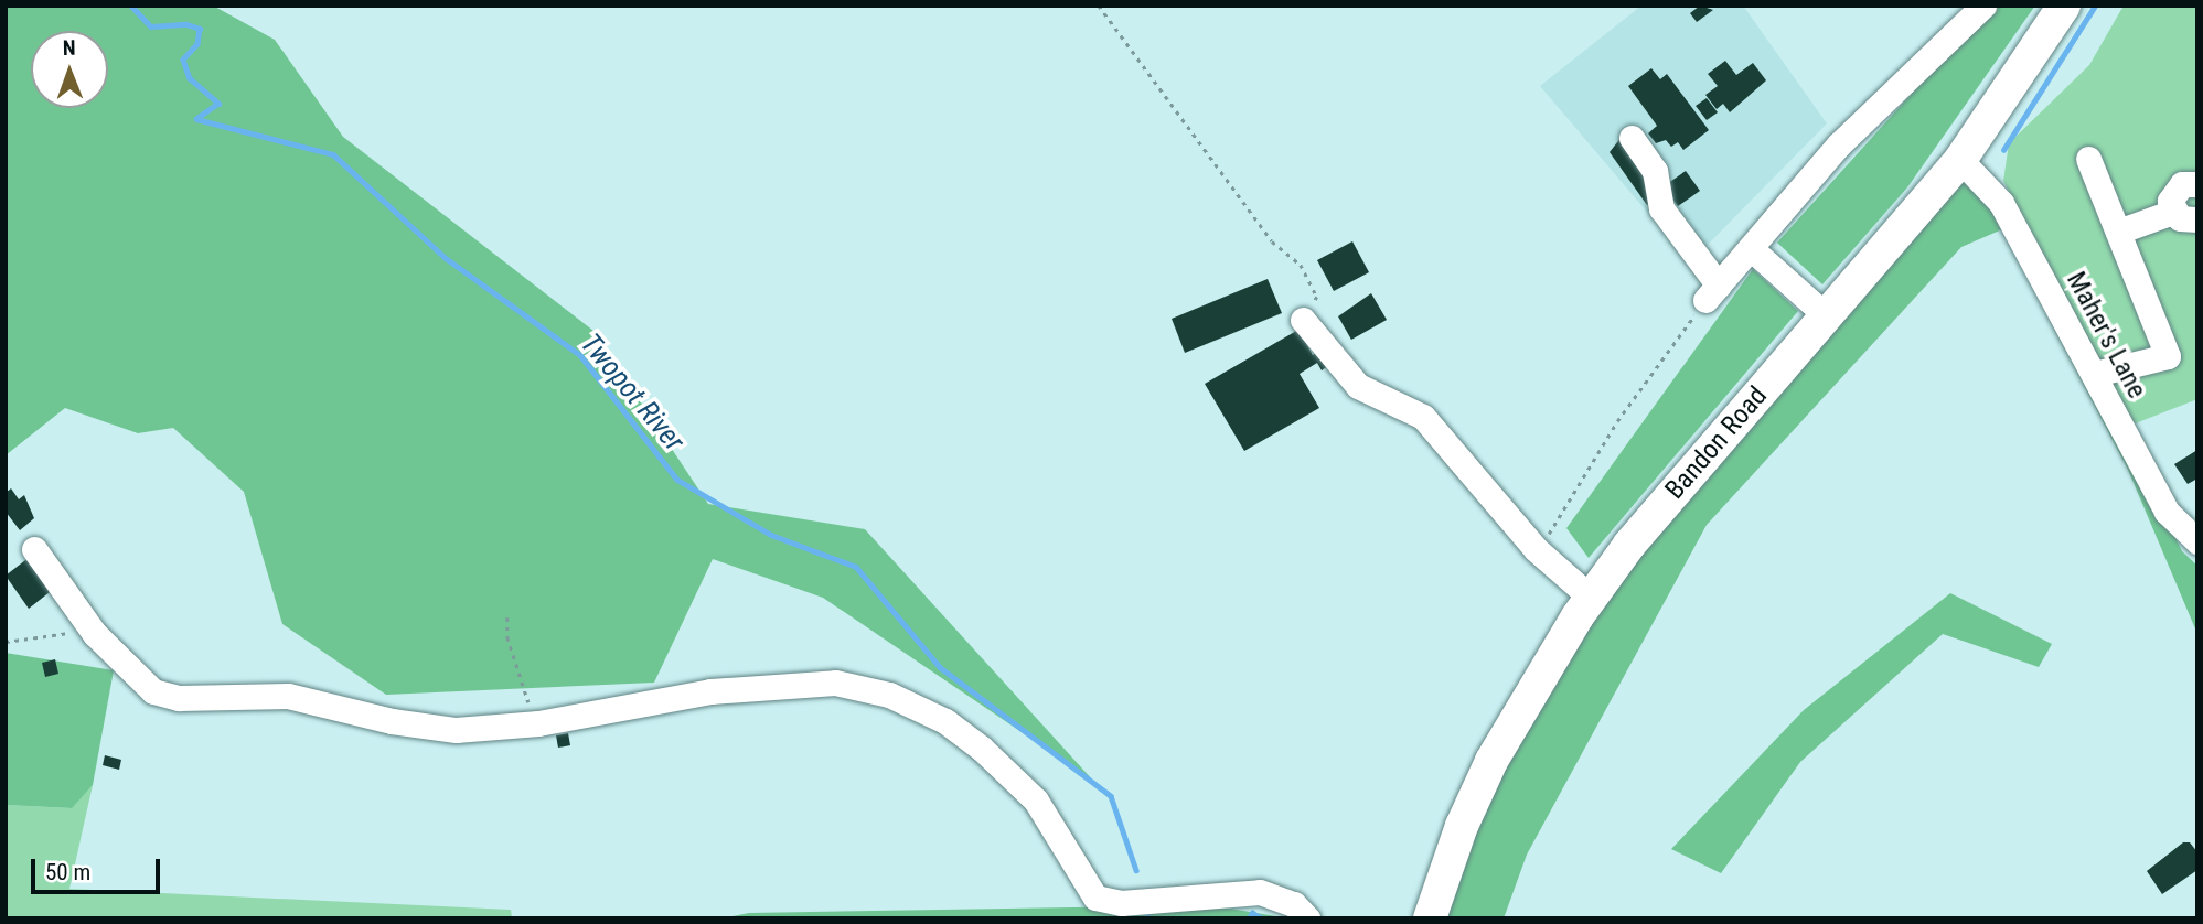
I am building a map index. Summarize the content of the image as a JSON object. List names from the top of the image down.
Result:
{
  "streets": {
    "main road": ["Bandon Road"],
    "street": ["Maher's Lane"]
  },
  "crossings": [
    ["Maher's Lane", "Bandon Road"]
  ],
  "water": ["Twopot River"],
  "scale_bar": "50 m",
  "north": "top"
}
